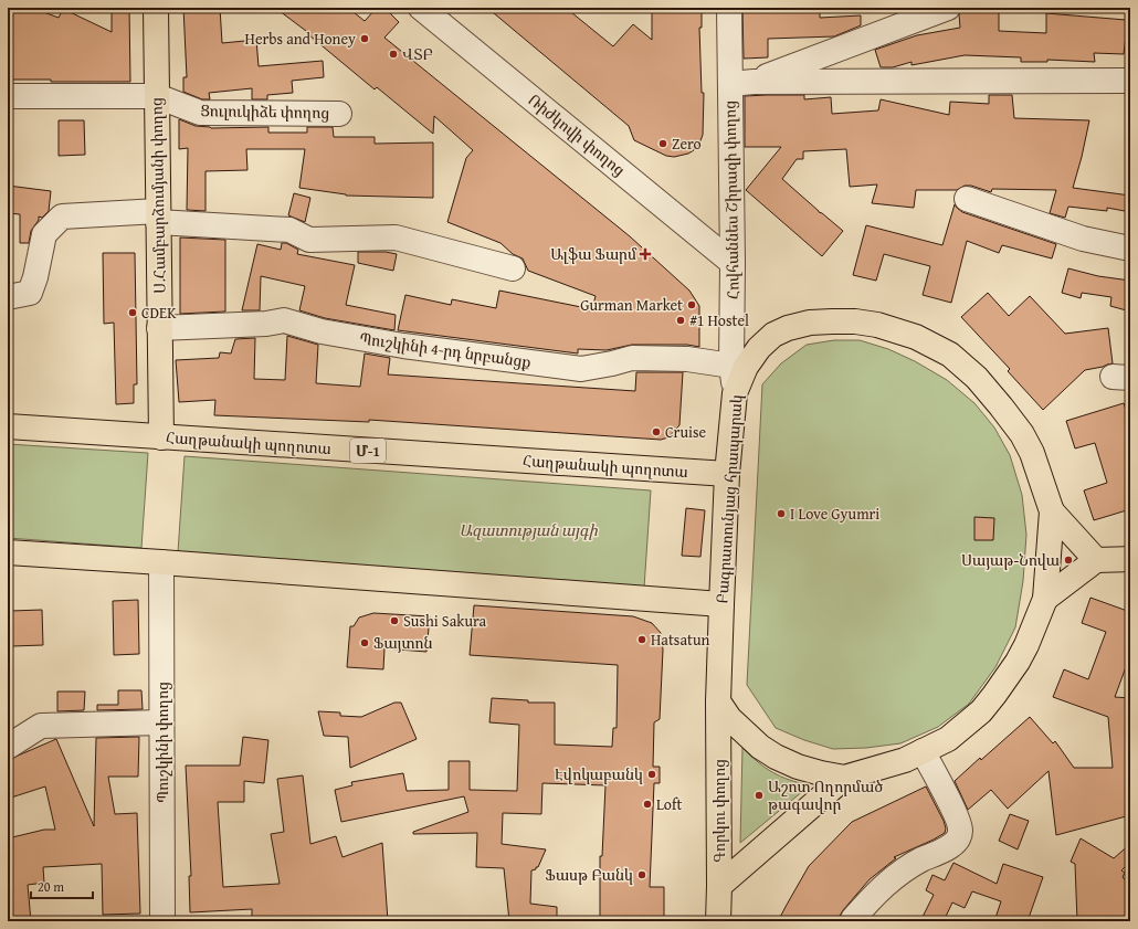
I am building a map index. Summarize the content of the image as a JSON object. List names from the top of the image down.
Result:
{
  "streets": {
    "main road": [
      "Ս.Համբարձումյանի փողոց",
      "Հաղթանակի պողոտա",
      "Մ-1",
      "Բագրատունյաց հրապարակ",
      "Գորկու փողոց"
    ],
    "street": [
      "Ցուլուկիձե փողոց",
      "Ռիժկովի փողոց",
      "Հովհաննես Շիրազի փողոց",
      "Պուշկինի 4-րդ նրբանցք",
      "Պուշկինի փողոց"
    ]
  },
  "crossings": [
    ["Ցուլուկիձե փողոց", "Ս.Համբարձումյանի փողոց"],
    ["Ռիժկովի փողոց", "Հովհաննես Շիրազի փողոց"],
    ["Ս.Համբարձումյանի փողոց", "Պուշկինի 4-րդ նրբանցք"],
    ["Ս.Համբարձումյանի փողոց", "Հաղթանակի պողոտա"],
    ["Հովհաննես Շիրազի փողոց", "Պուշկինի 4-րդ նրբանցք"],
    ["Հովհաննես Շիրազի փողոց", "Բագրատունյաց հրապարակ"],
    ["Հաղթանակի պողոտա", "Բագրատունյաց հրապարակ"],
    ["Բագրատունյաց հրապարակ", "Գորկու փողոց"]
  ],
  "parks": ["Ազատության այգի"],
  "places": {
    "other": [
      "Herbs and Honey",
      "ՎՏԲ",
      "Zero",
      "Gurman Market",
      "CDEK",
      "#1 Hostel",
      "Cruise",
      "I Love Gyumri",
      "Սայաթ-Նովա",
      "Sushi Sakura",
      "Hatsatun",
      "Ֆայտոն",
      "Էվոկաբանկ",
      "Աշոտ Ողորմած թագավոր",
      "Loft",
      "Ֆասթ Բանկ"
    ],
    "health": ["Ալֆա Ֆարմ"]
  },
  "scale_bar": "20 m"
}
